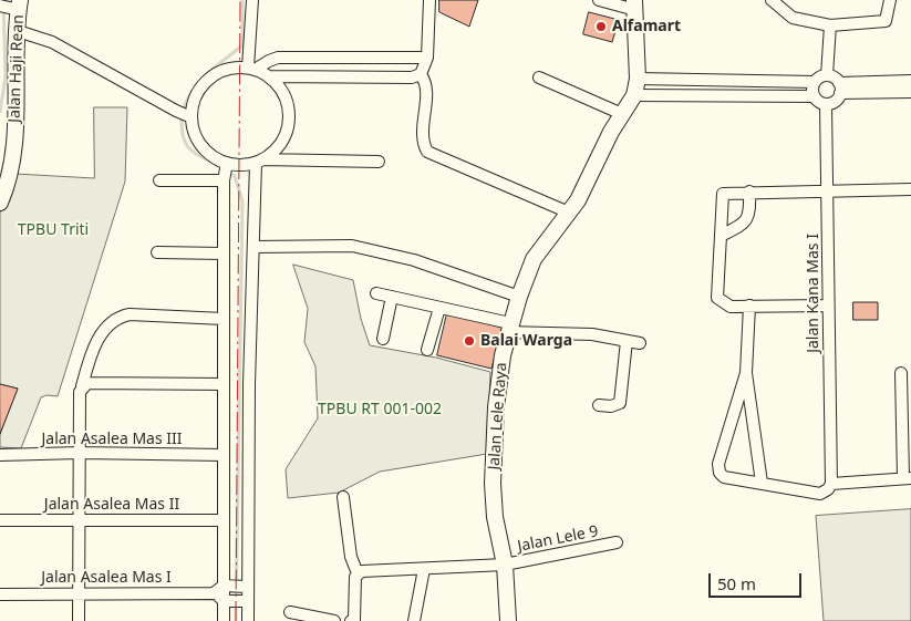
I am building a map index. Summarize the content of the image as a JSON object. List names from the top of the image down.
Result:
{
  "streets": {
    "street": [
      "Jalan Haji Rean",
      "Jalan Kana Mas I",
      "Jalan Lele Raya",
      "Jalan Asalea Mas III",
      "Jalan Asalea Mas II",
      "Jalan Lele 9",
      "Jalan Asalea Mas I"
    ]
  },
  "crossings": [
    ["Jalan Lele Raya", "Jalan Lele 9"]
  ],
  "parks": ["TPBU Triti", "TPBU RT 001-002"],
  "places": ["Alfamart", "Balai Warga"],
  "scale_bar": "50 m"
}
